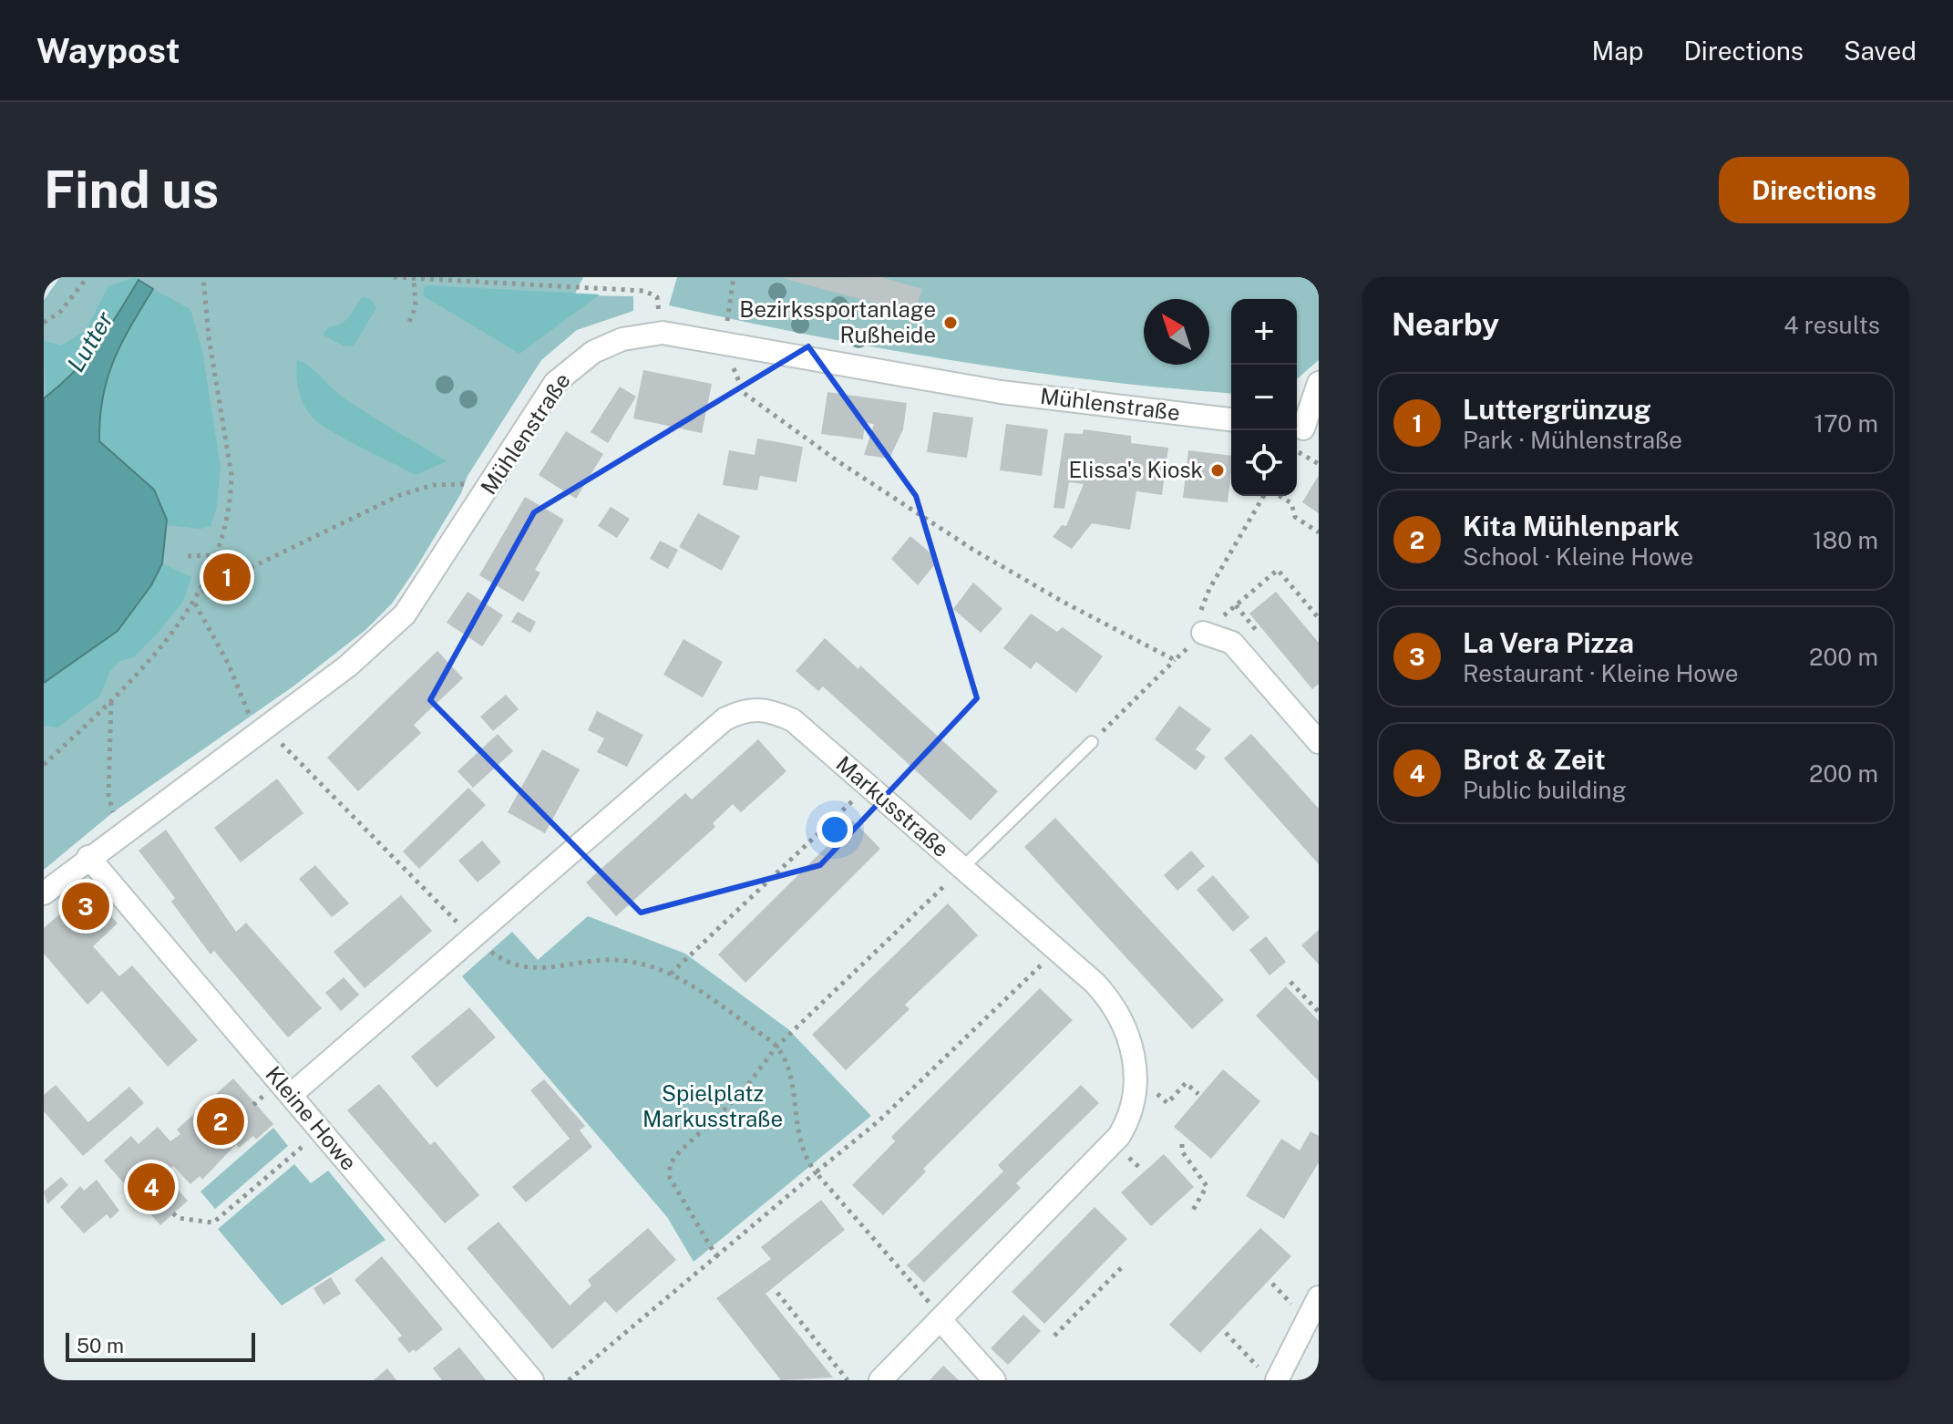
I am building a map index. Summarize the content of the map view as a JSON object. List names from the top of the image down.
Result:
{
  "streets": {
    "street": ["Mühlenstraße", "Markusstraße", "Kleine Howe"]
  },
  "crossings": [
    ["Mühlenstraße", "Kleine Howe"],
    ["Markusstraße", "Kleine Howe"]
  ],
  "water": ["Lutter"],
  "parks": ["Spielplatz Markusstraße"],
  "places": ["Bezirkssportanlage Rußheide", "Elissa's Kiosk"],
  "scale_bar": "50 m",
  "north": "top left",
  "page": {
    "header": "Waypost",
    "nav": ["Map", "Directions", "Saved"],
    "buttons": "Directions",
    "title": "Find us",
    "heading": ["Nearby", "4 results"],
    "map_buttons": ["+", "−"],
    "list": [
      {
        "mark": "1",
        "name": "Luttergrünzug",
        "note": "Park · Mühlenstraße",
        "value": "170 m"
      },
      {
        "mark": "2",
        "name": "Kita Mühlenpark",
        "note": "School · Kleine Howe",
        "value": "180 m"
      },
      {
        "mark": "3",
        "name": "La Vera Pizza",
        "note": "Restaurant · Kleine Howe",
        "value": "200 m"
      },
      {
        "mark": "4",
        "name": "Brot & Zeit",
        "note": "Public building",
        "value": "200 m"
      }
    ],
    "pins": [
      "1",
      "3",
      "2",
      "4"
    ],
    "scale": "50 m"
  }
}
